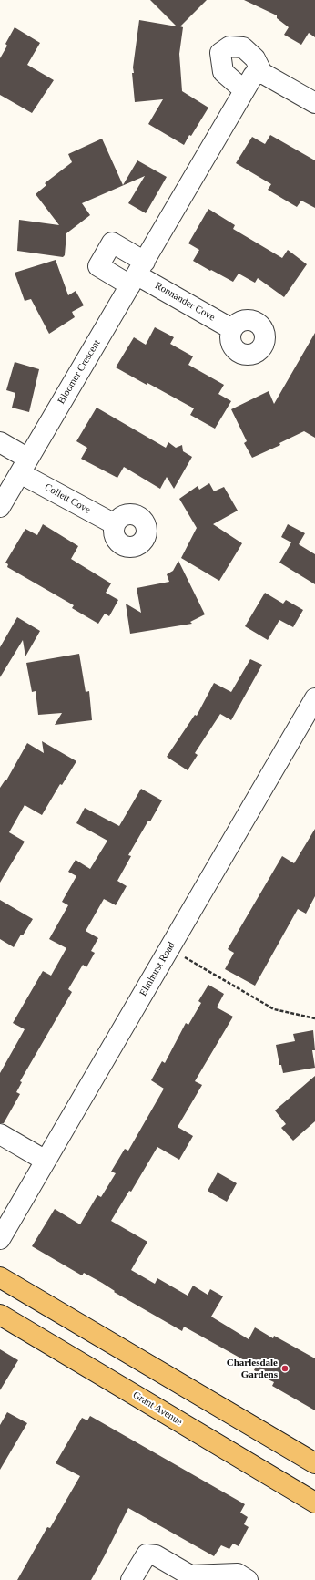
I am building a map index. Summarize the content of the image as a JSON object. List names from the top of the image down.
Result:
{
  "streets": {
    "main road": ["Grant Avenue"],
    "street": [
      "Ronnander Cove",
      "Bloomer Crescent",
      "Collett Cove",
      "Elmhurst Road"
    ]
  },
  "crossings": [
    ["Ronnander Cove", "Bloomer Crescent"],
    ["Bloomer Crescent", "Collett Cove"]
  ],
  "places": ["Charlesdale Gardens"]
}
